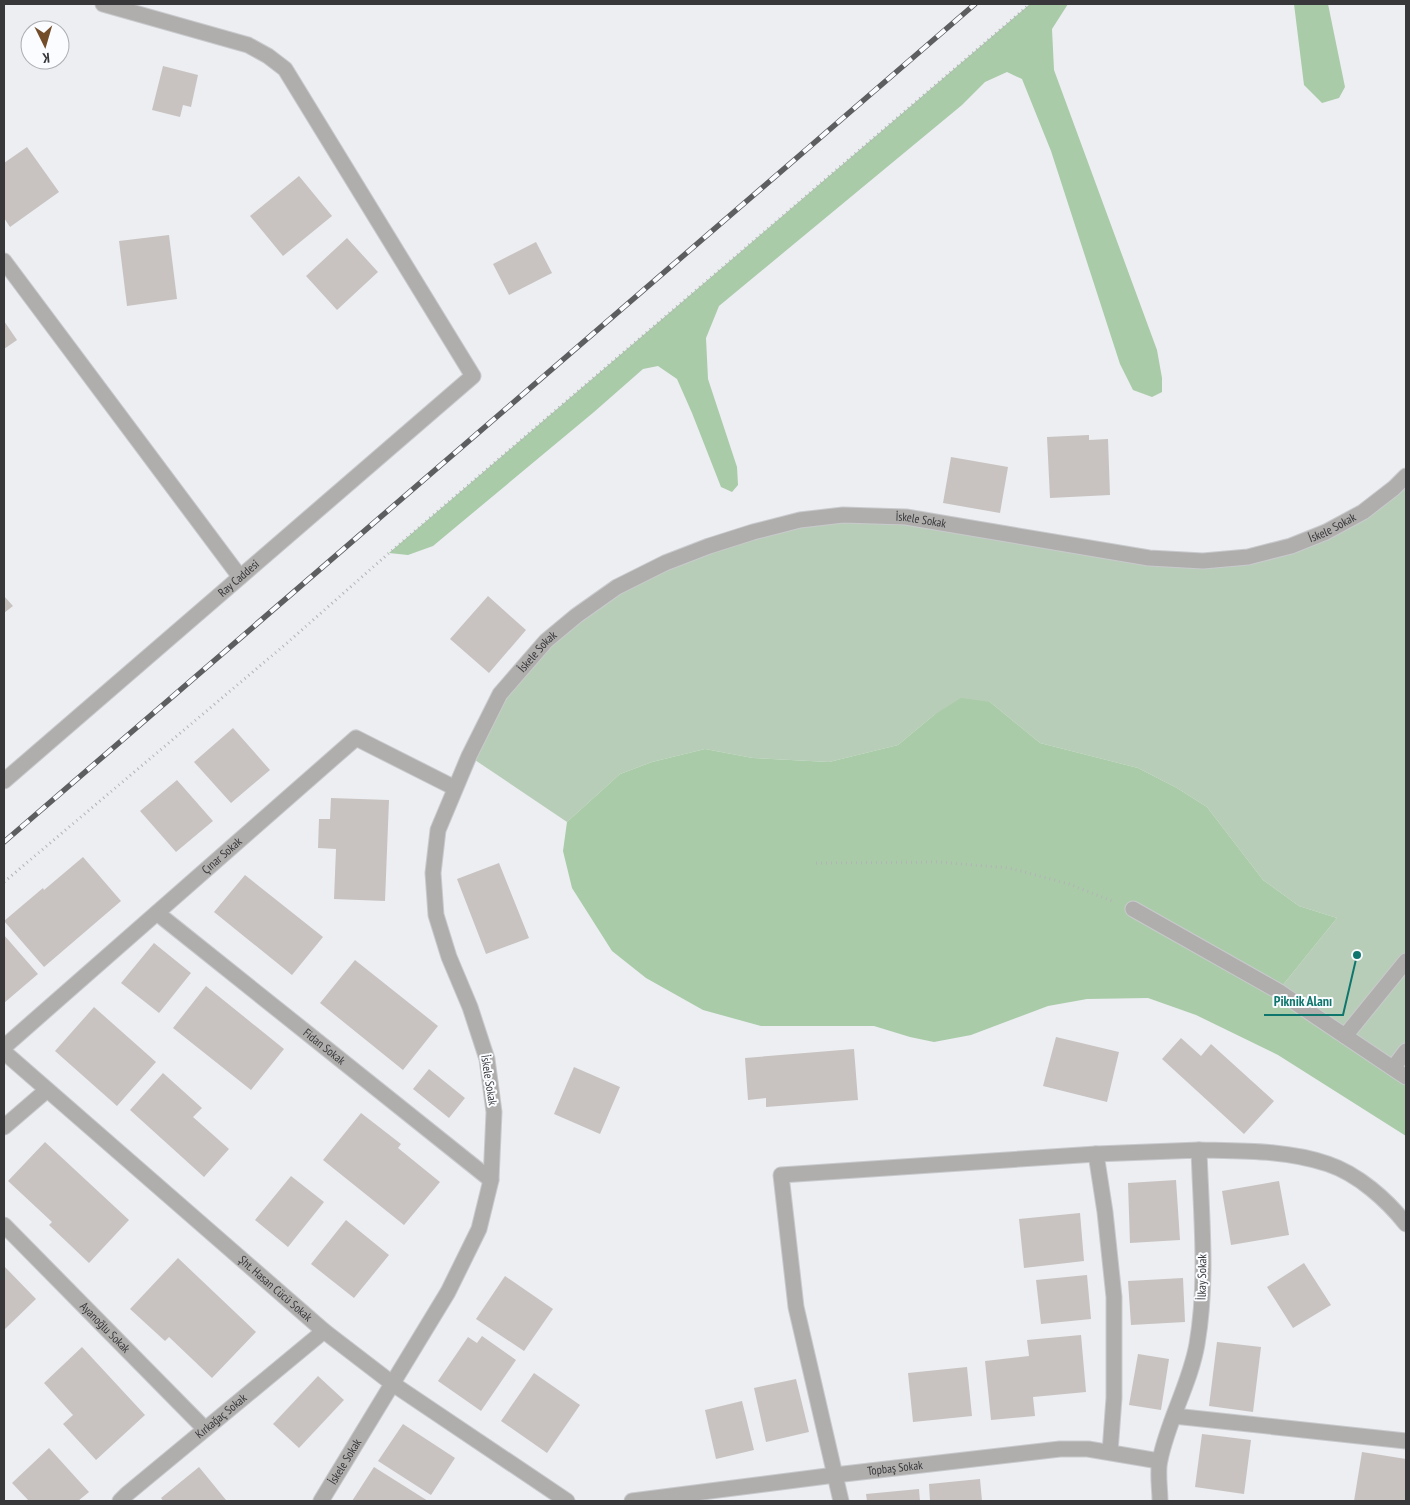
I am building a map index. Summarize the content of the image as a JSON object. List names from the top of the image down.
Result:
{
  "streets": {
    "street": [
      "İskele Sokak",
      "Ray Caddesi",
      "Çınar Sokak",
      "Fidan Sokak",
      "İlkay Sokak",
      "Şht. Hasan Cücü Sokak",
      "Ayanoğlu Sokak",
      "Kırkağaç Sokak",
      "Topbaş Sokak"
    ]
  },
  "crossings": [
    ["İskele Sokak", "Çınar Sokak"],
    ["İskele Sokak", "Fidan Sokak"],
    ["İskele Sokak", "Şht. Hasan Cücü Sokak"],
    ["Çınar Sokak", "Fidan Sokak"],
    ["İlkay Sokak", "Topbaş Sokak"],
    ["Şht. Hasan Cücü Sokak", "Kırkağaç Sokak"],
    ["Ayanoğlu Sokak", "Kırkağaç Sokak"]
  ],
  "places": ["Piknik Alanı"],
  "north": "bottom"
}
